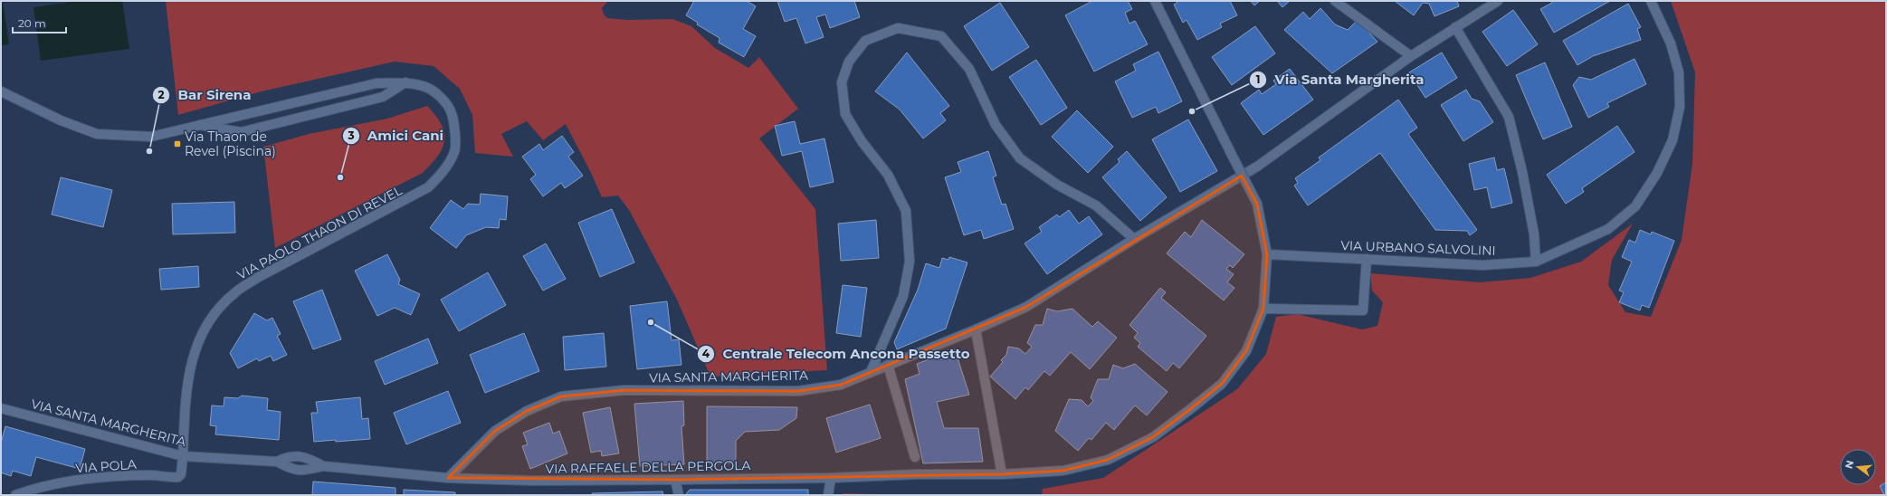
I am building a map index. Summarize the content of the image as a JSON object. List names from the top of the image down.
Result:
{
  "streets": {
    "street": [
      "VIA PAOLO THAON DI REVEL",
      "VIA URBANO SALVOLINI",
      "VIA SANTA MARGHERITA",
      "VIA POLA",
      "VIA RAFFAELE DELLA PERGOLA"
    ]
  },
  "crossings": [
    ["VIA PAOLO THAON DI REVEL", "VIA SANTA MARGHERITA"],
    ["VIA PAOLO THAON DI REVEL", "VIA POLA"],
    ["VIA URBANO SALVOLINI", "VIA RAFFAELE DELLA PERGOLA"],
    ["VIA SANTA MARGHERITA", "VIA POLA"],
    ["VIA SANTA MARGHERITA", "VIA RAFFAELE DELLA PERGOLA"]
  ],
  "places": {
    "other": [
      "Via Santa Margherita",
      "Bar Sirena",
      "Amici Cani",
      "Centrale Telecom Ancona Passetto"
    ],
    "transit": ["Via Thaon de Revel (Piscina)"]
  },
  "scale_bar": "20 m",
  "north": "left"
}
